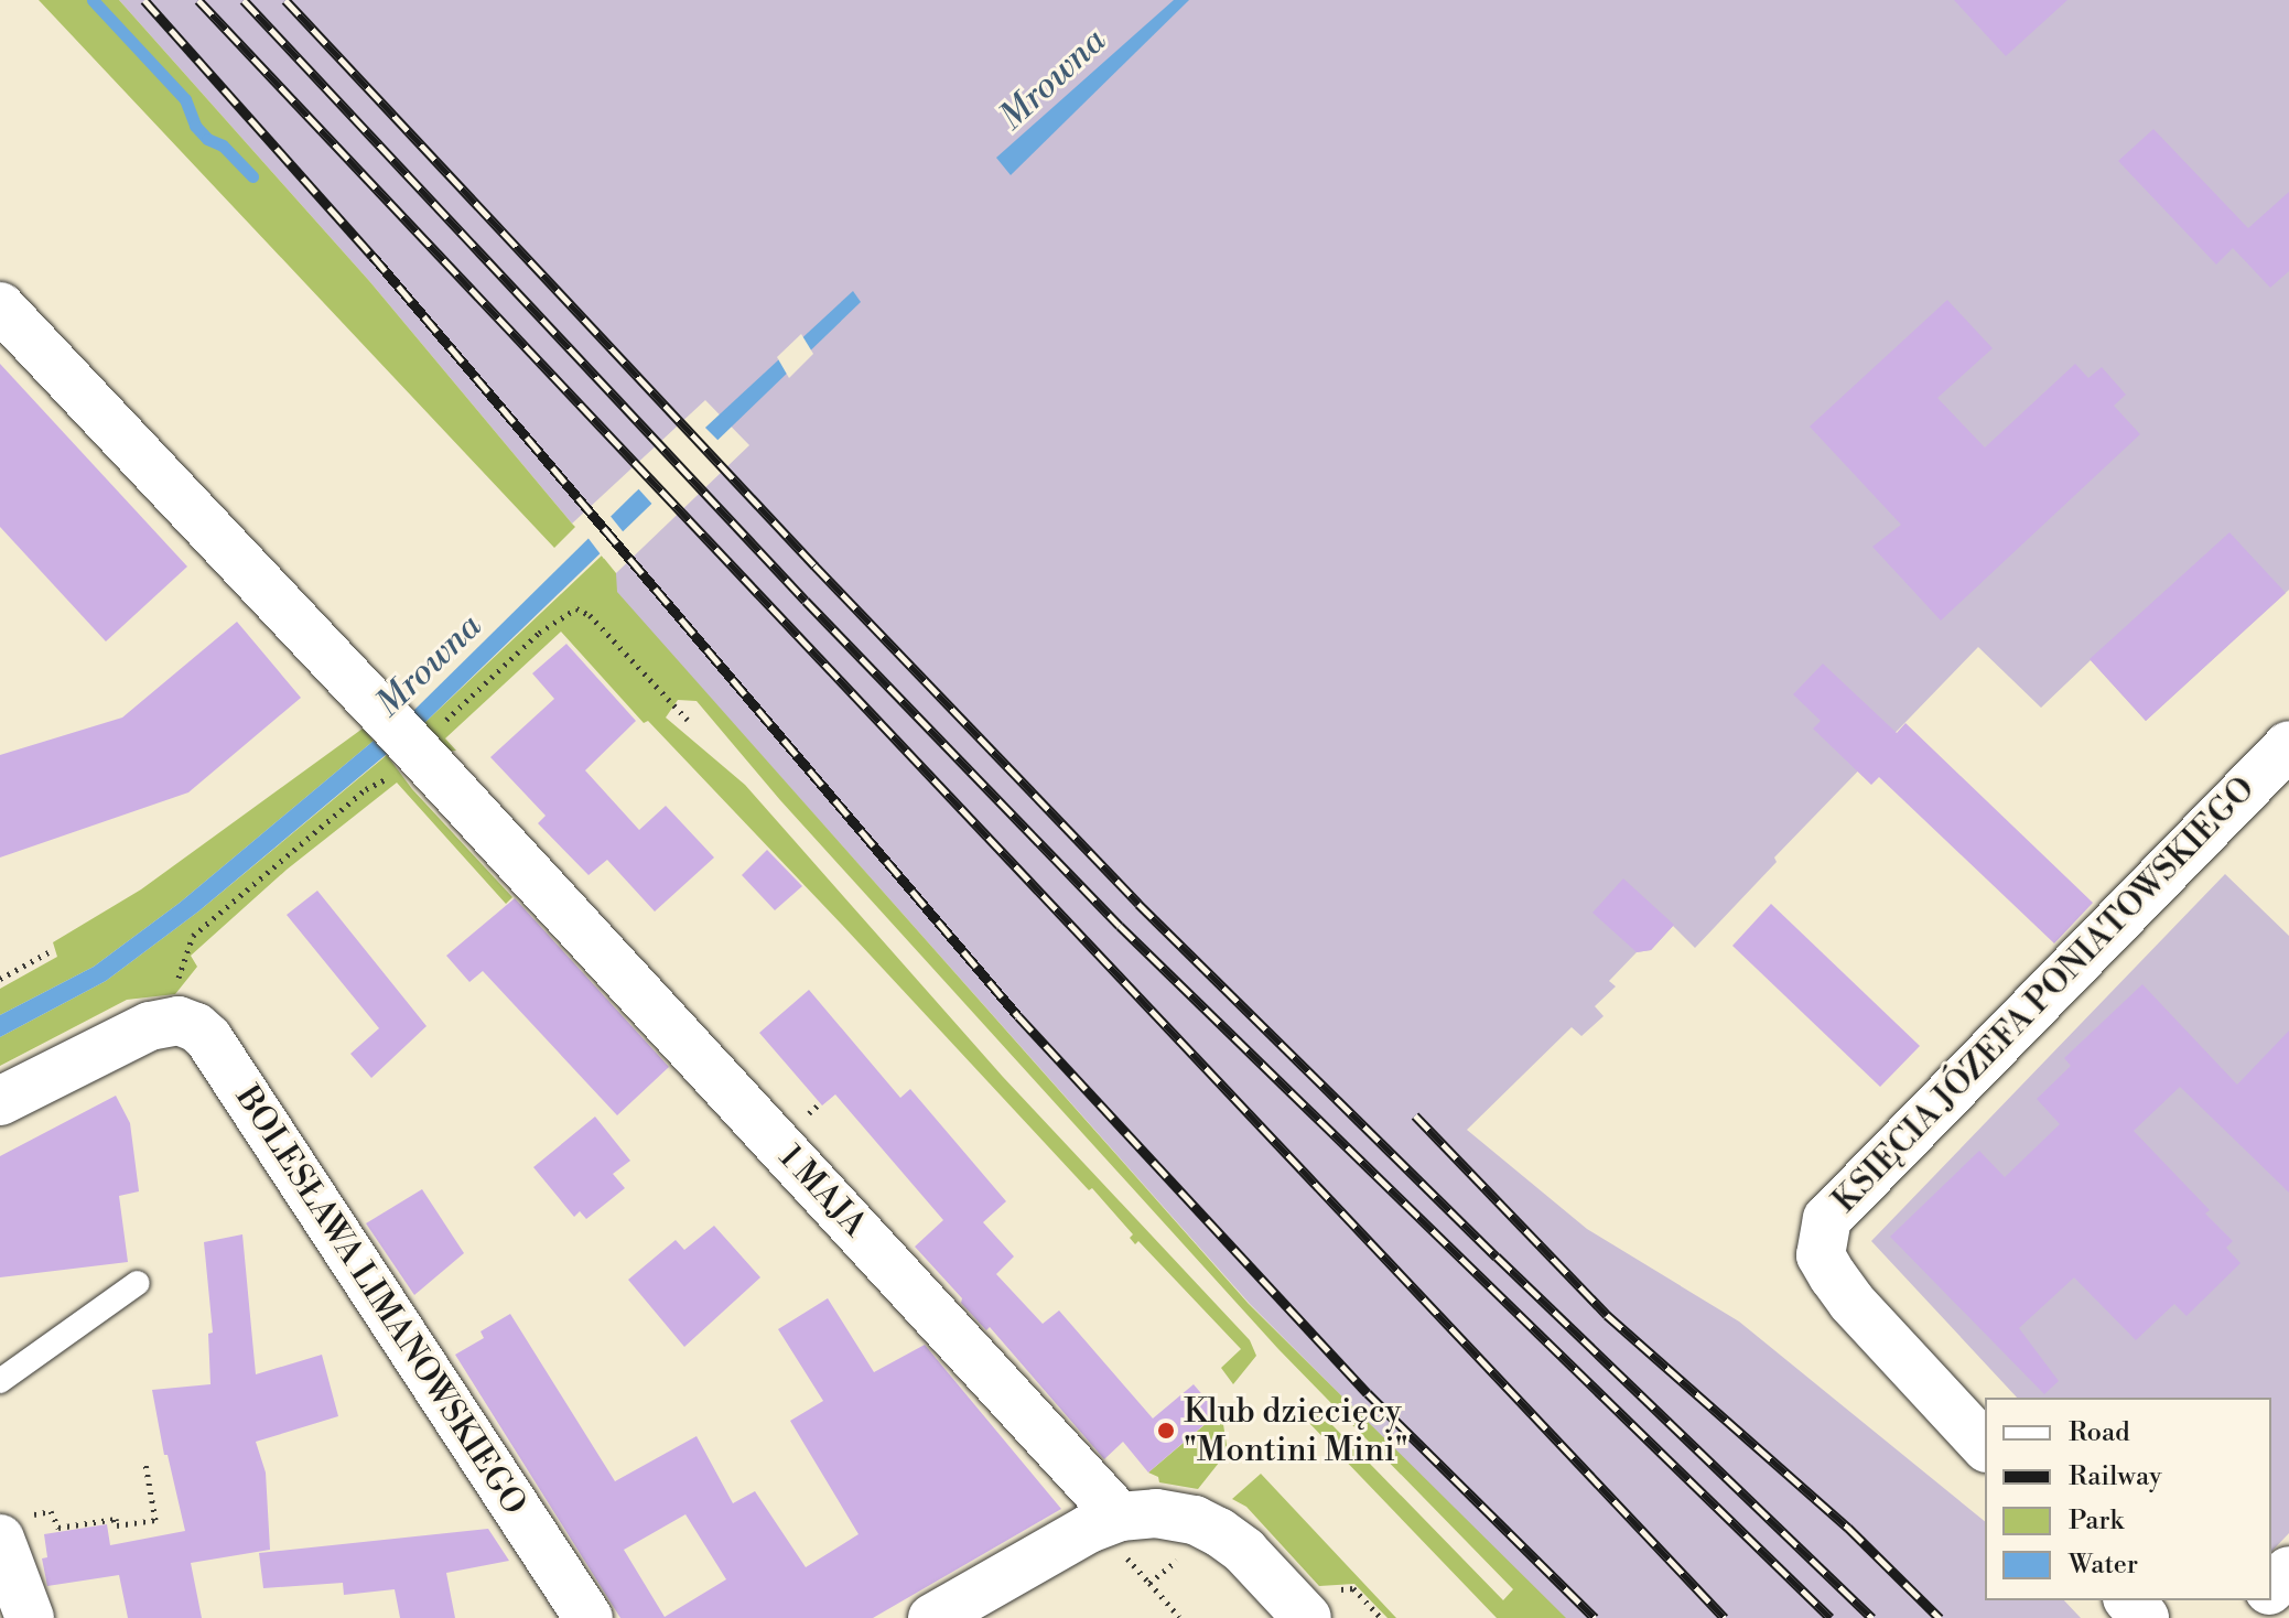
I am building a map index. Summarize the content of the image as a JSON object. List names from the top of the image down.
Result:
{
  "streets": {
    "street": ["KSIĘCIA JÓZEFA PONIATOWSKIEGO", "1 MAJA", "BOLESŁAWA LIMANOWSKIEGO"]
  },
  "water": ["Mrowna"],
  "places": ["Klub dziecięcy \"Montini Mini\""],
  "legend": [
    "Road",
    "Railway",
    "Park",
    "Water"
  ]
}
